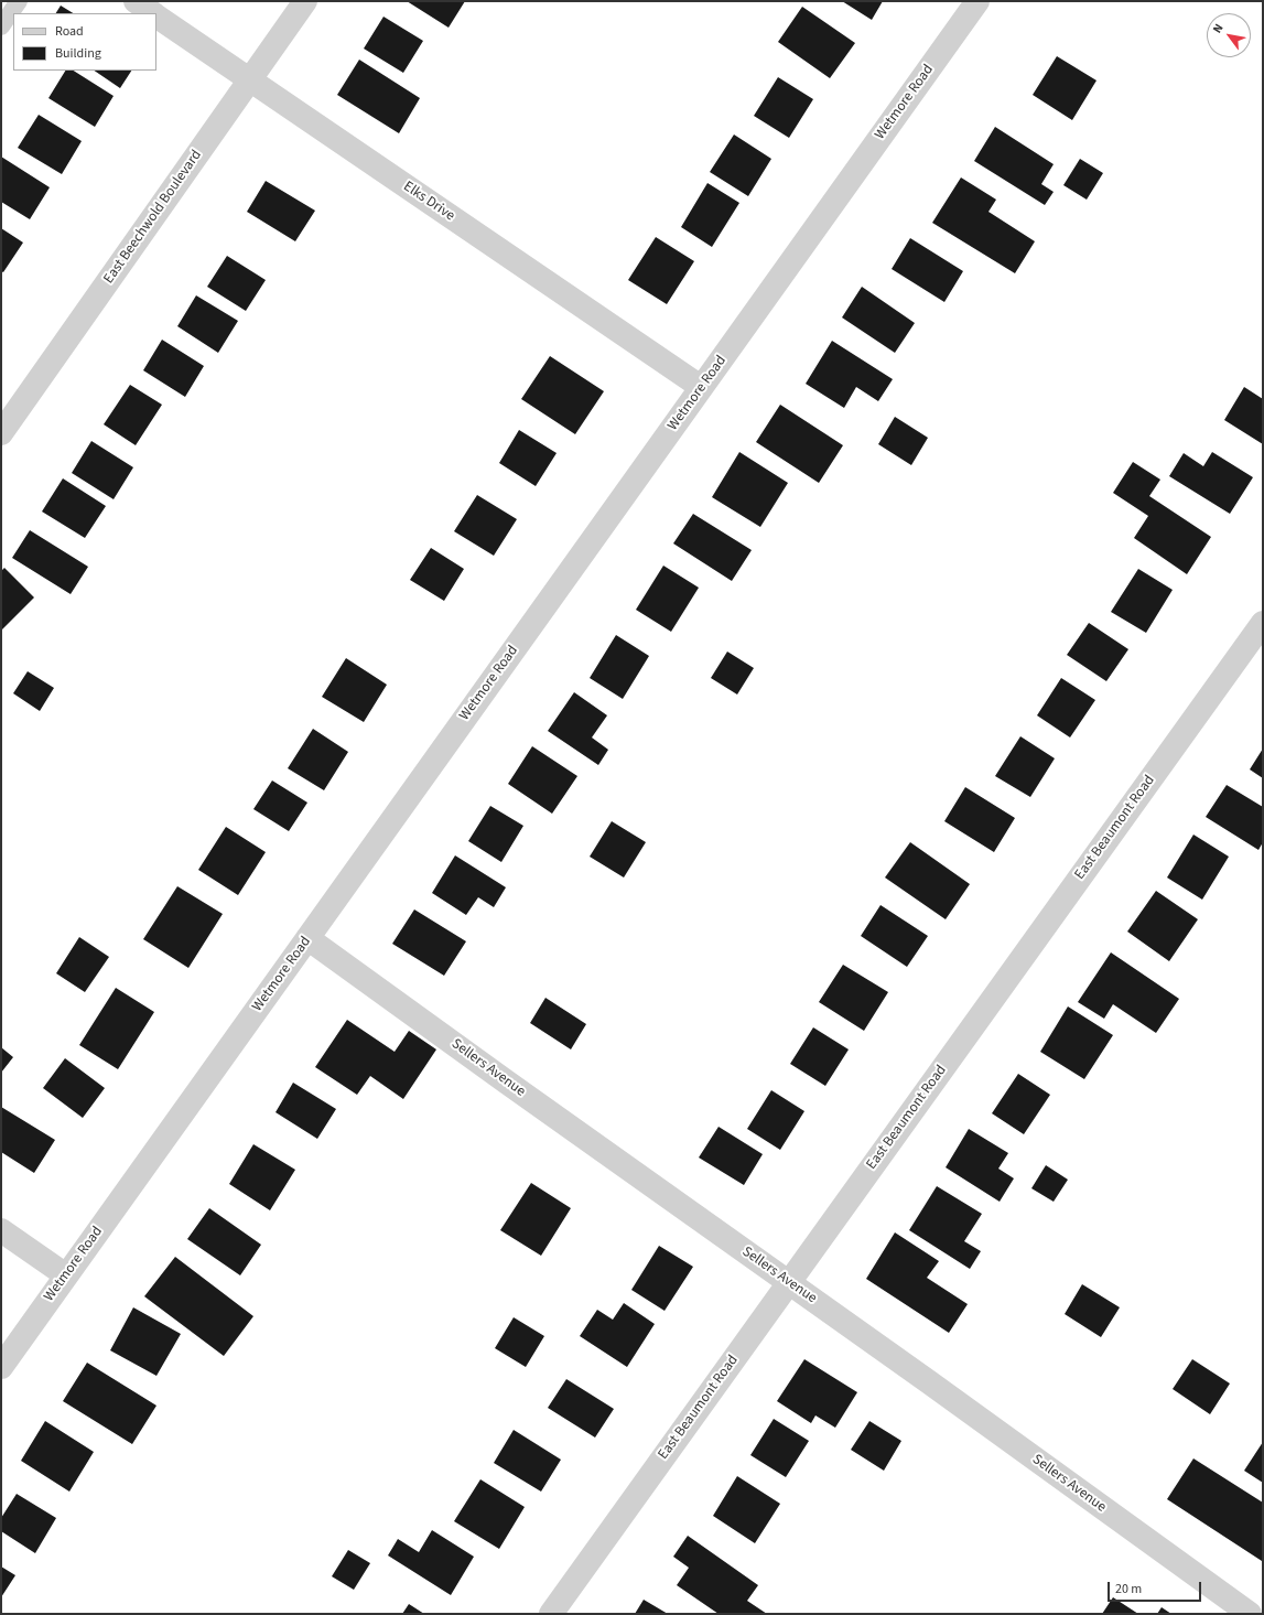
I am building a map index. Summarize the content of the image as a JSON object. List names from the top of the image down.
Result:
{
  "streets": {
    "street": [
      "Wetmore Road",
      "Elks Drive",
      "East Beechwold Boulevard",
      "East Beaumont Road",
      "Sellers Avenue"
    ]
  },
  "crossings": [
    ["Wetmore Road", "Elks Drive"],
    ["Wetmore Road", "Sellers Avenue"],
    ["Elks Drive", "East Beechwold Boulevard"],
    ["East Beaumont Road", "Sellers Avenue"]
  ],
  "legend": ["Road", "Building"],
  "scale_bar": "20 m",
  "north": "top left"
}
